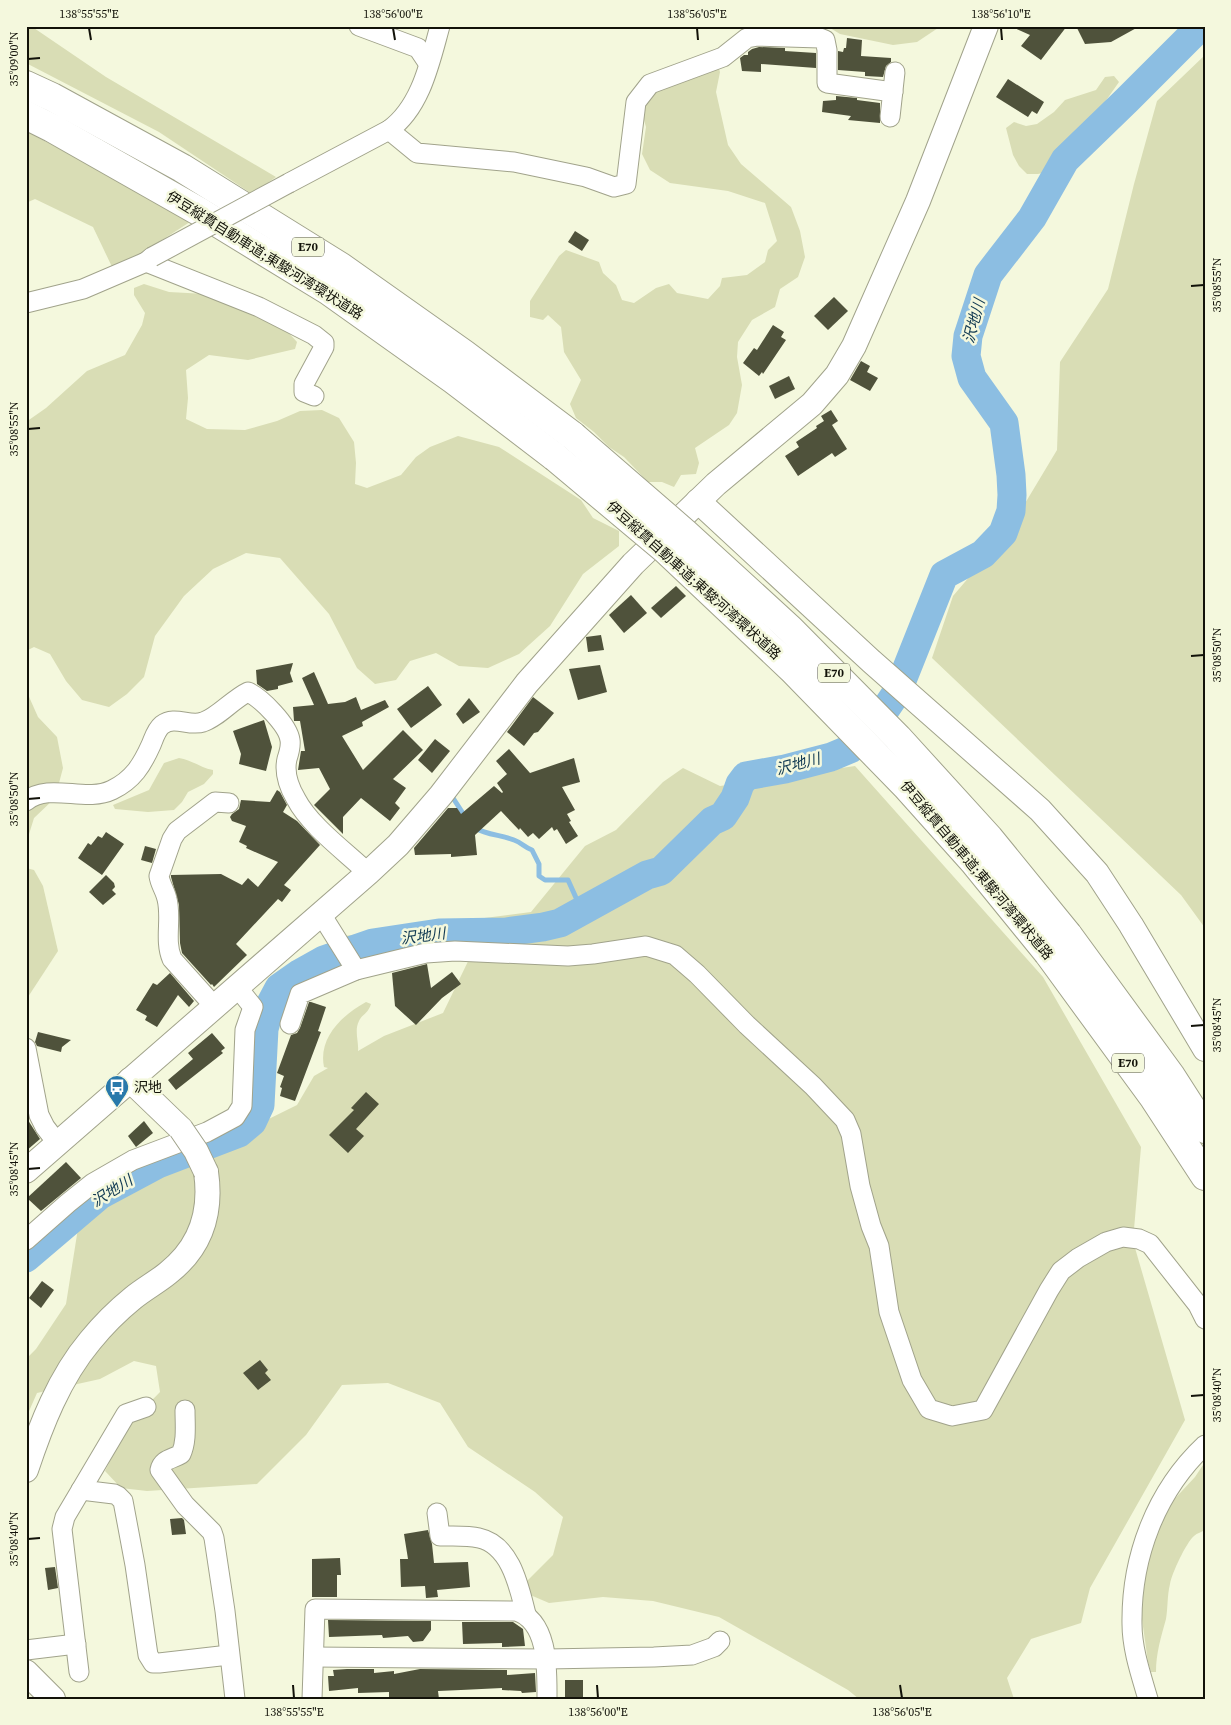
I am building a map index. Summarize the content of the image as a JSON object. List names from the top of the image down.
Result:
{
  "streets": {
    "highway": ["E70", "伊豆縦貫自動車道;東駿河湾環状道路"]
  },
  "water": ["沢地川"],
  "places": {
    "bus stop": ["沢地"]
  },
  "coordinates": [
    "138°55'55\"E",
    "138°56'00\"E",
    "138°56'05\"E",
    "138°56'10\"E",
    "35°09'00\"N",
    "35°08'55\"N",
    "35°08'50\"N",
    "35°08'45\"N",
    "35°08'40\"N"
  ]
}
